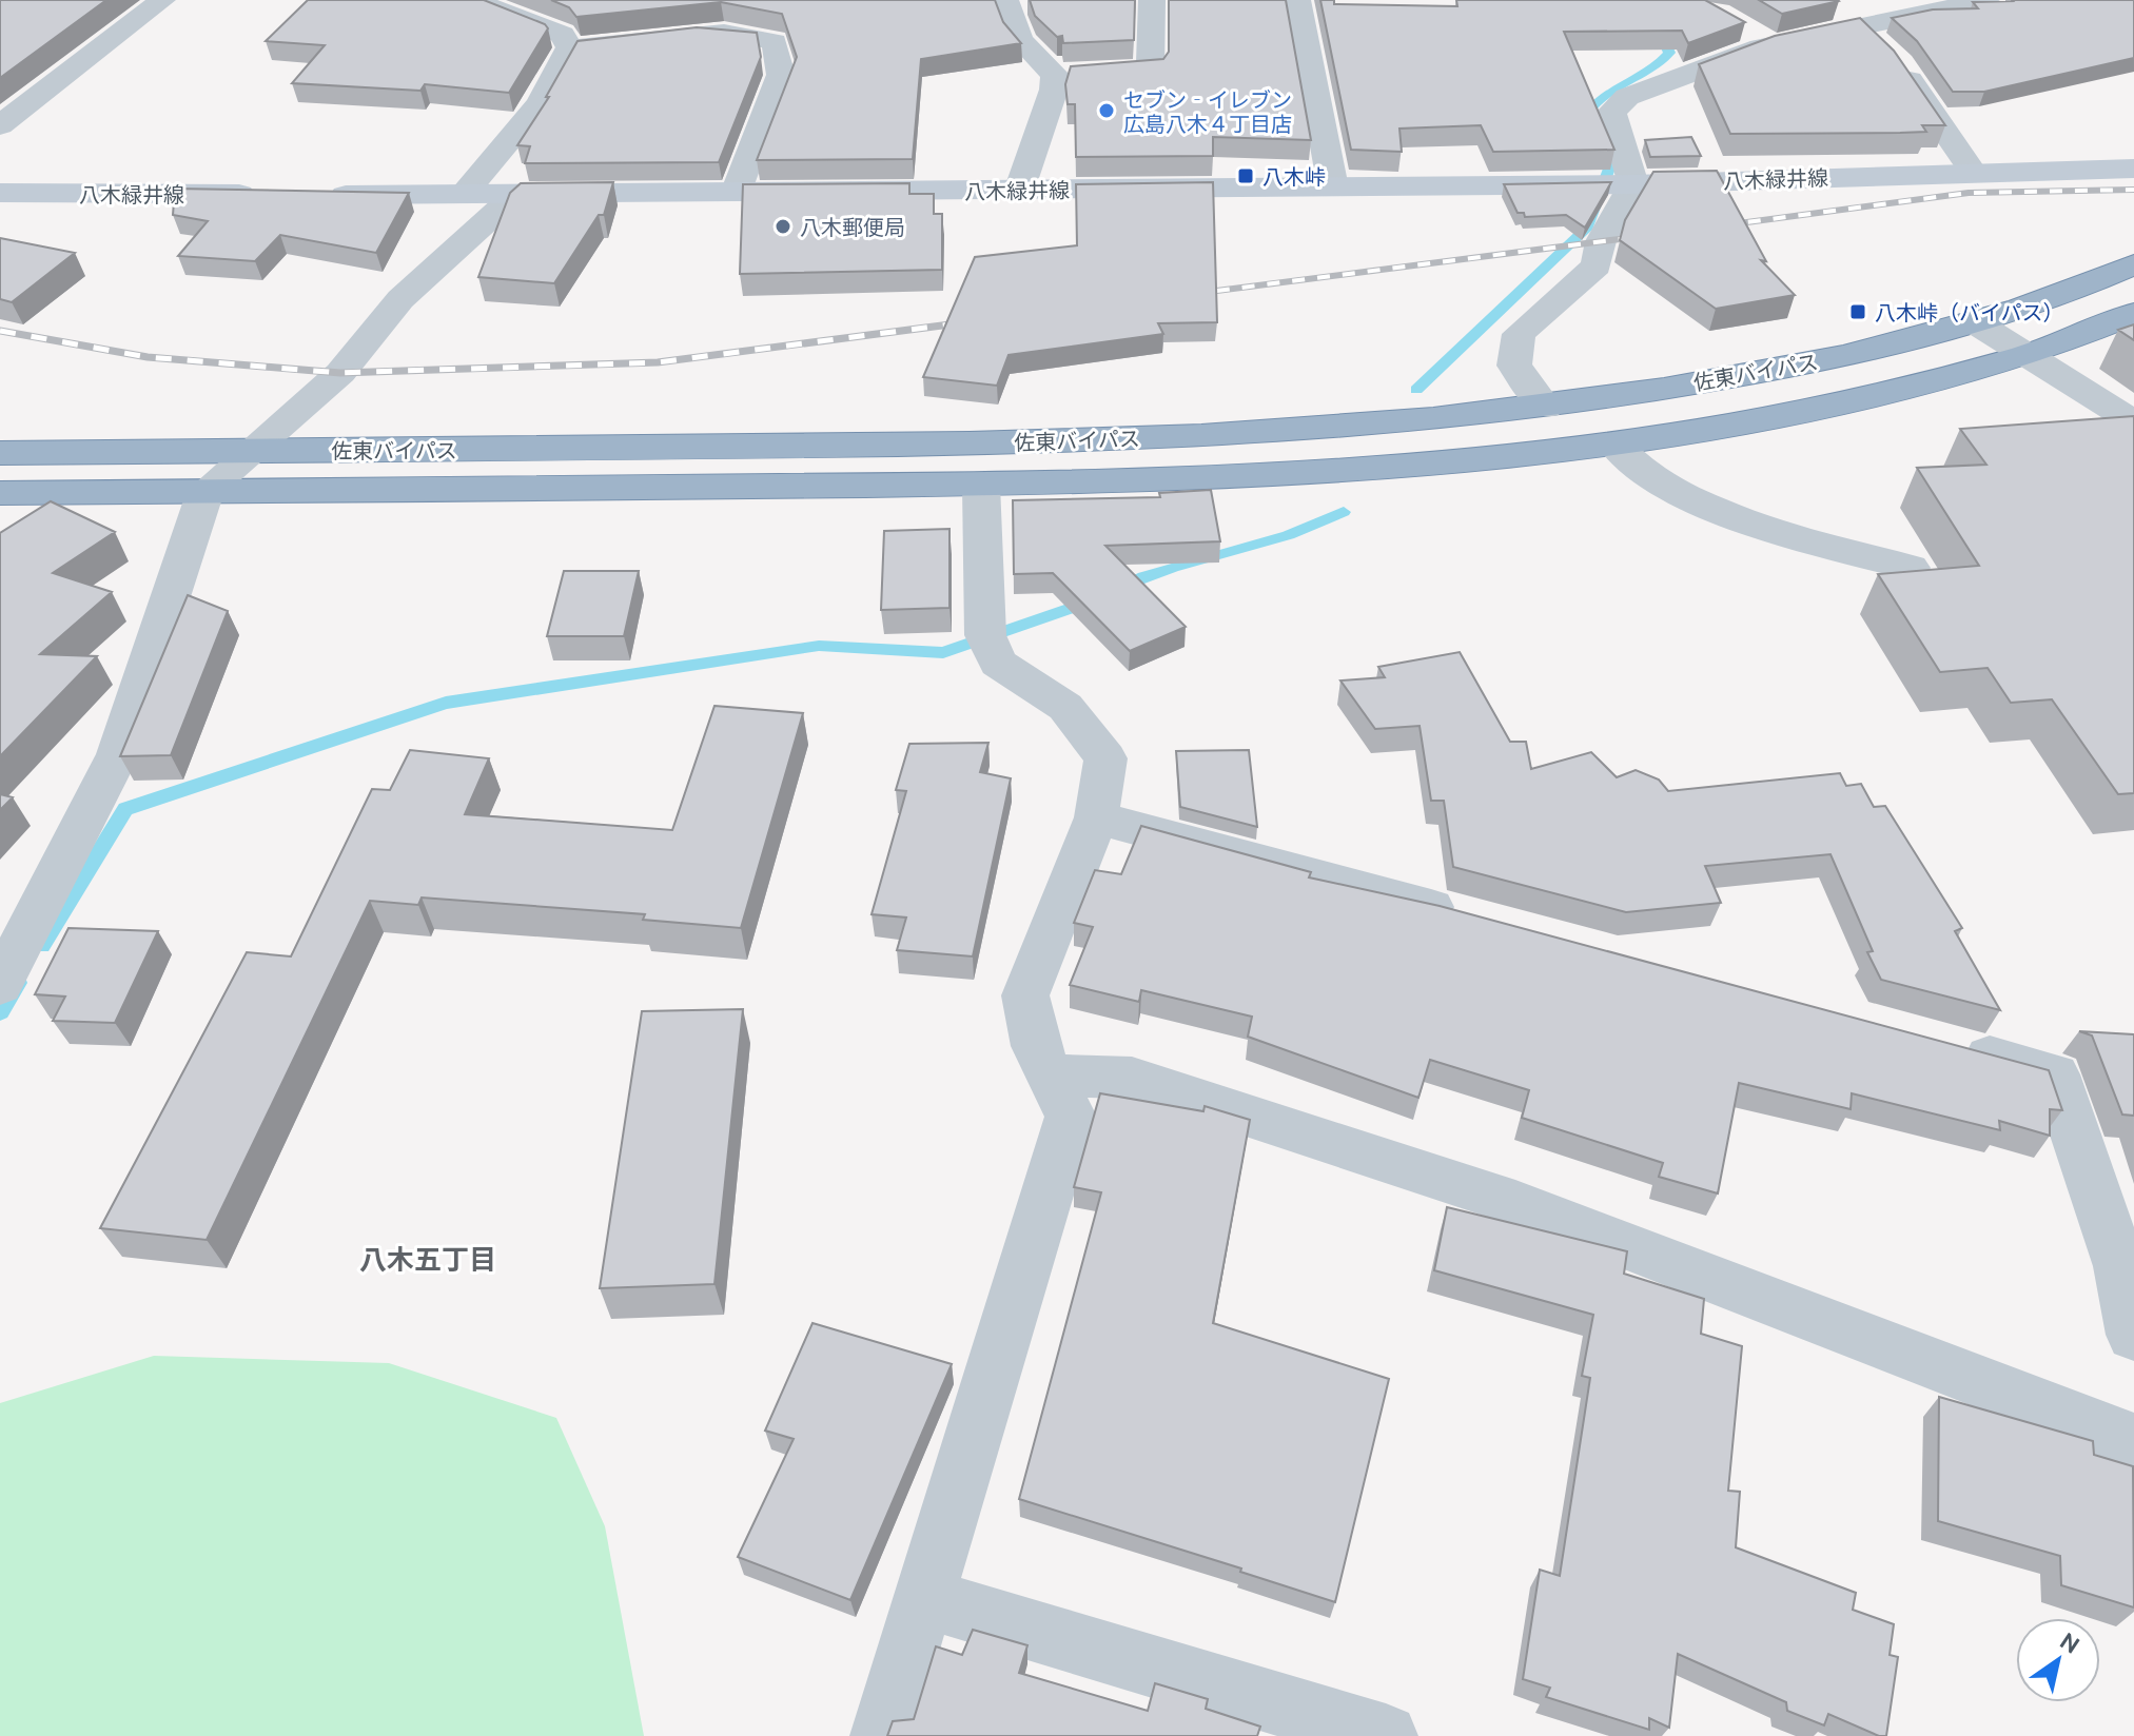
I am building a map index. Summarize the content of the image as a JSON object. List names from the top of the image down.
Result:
{
  "streets": {
    "highway": ["佐東バイパス"],
    "main road": ["八木緑井線"]
  },
  "districts": ["八木五丁目"],
  "places": {
    "other": ["セブン‐イレブン 広島八木４丁目店", "八木郵便局"],
    "transit": ["八木峠", "八木峠（バイパス）"]
  },
  "north": "top right"
}
